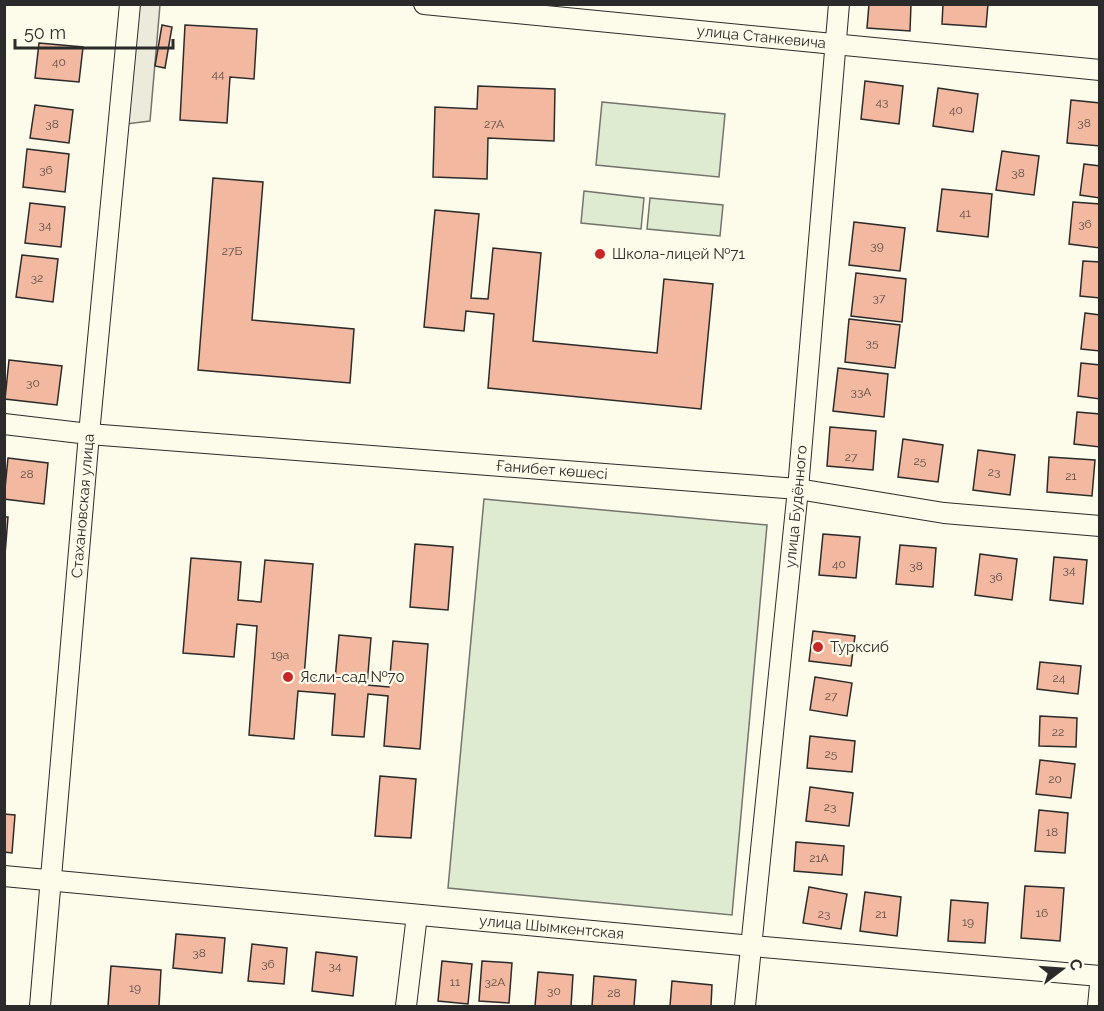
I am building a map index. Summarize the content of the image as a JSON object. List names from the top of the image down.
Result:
{
  "streets": {
    "street": [
      "улица Станкевича",
      "Ғанибет көшесі",
      "Стахановская улица",
      "улица Будённого",
      "улица Шымкентская"
    ]
  },
  "crossings": [
    ["улица Станкевича", "улица Будённого"],
    ["Ғанибет көшесі", "Стахановская улица"],
    ["Ғанибет көшесі", "улица Будённого"],
    ["Стахановская улица", "улица Шымкентская"],
    ["улица Будённого", "улица Шымкентская"]
  ],
  "places": ["Школа-лицей №71", "Турксиб", "Ясли-сад №70"],
  "house_numbers": [
    "40",
    "44",
    "43",
    "40",
    "38",
    "38",
    "27А",
    "36",
    "38",
    "41",
    "36",
    "34",
    "39",
    "27Б",
    "32",
    "37",
    "35",
    "30",
    "33А",
    "27",
    "25",
    "23",
    "28",
    "21",
    "40",
    "38",
    "34",
    "36",
    "19а",
    "24",
    "27",
    "22",
    "25",
    "20",
    "23",
    "18",
    "21А",
    "16",
    "23",
    "21",
    "19",
    "38",
    "36",
    "34",
    "11",
    "32А",
    "19",
    "30",
    "28"
  ],
  "scale_bar": "50 m",
  "north": "right"
}
